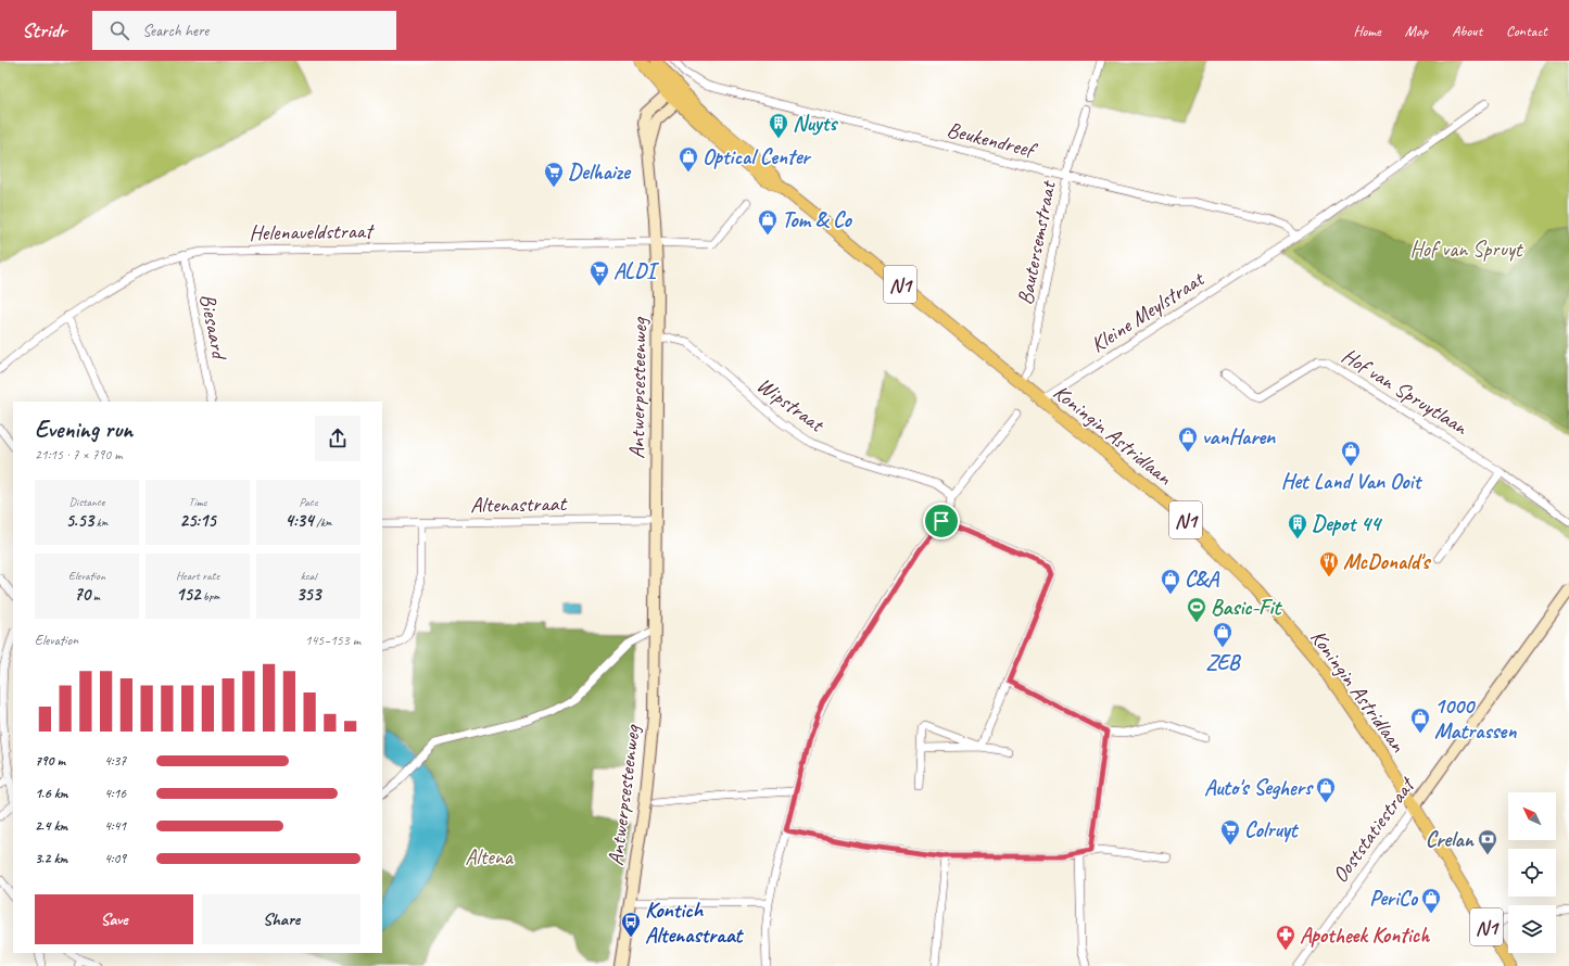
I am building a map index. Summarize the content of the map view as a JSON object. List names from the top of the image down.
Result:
{
  "streets": {
    "main road": ["N1", "Koningin Astridlaan"],
    "street": [
      "Beukendreef",
      "Helenaveldstraat",
      "Bautersemstraat",
      "Kleine Meylstraat",
      "Biesaard",
      "Antwerpsesteenweg",
      "Hof van Spruytlaan",
      "Wipstraat",
      "Altenastraat",
      "Ooststatiestraat"
    ]
  },
  "crossings": [
    ["Beukendreef", "Bautersemstraat"],
    ["Beukendreef", "Kleine Meylstraat"],
    ["Helenaveldstraat", "Biesaard"],
    ["Helenaveldstraat", "Antwerpsesteenweg"],
    ["Bautersemstraat", "Koningin Astridlaan"],
    ["N1", "Antwerpsesteenweg"],
    ["N1", "Koningin Astridlaan"],
    ["Kleine Meylstraat", "Koningin Astridlaan"],
    ["Antwerpsesteenweg", "Wipstraat"],
    ["Antwerpsesteenweg", "Koningin Astridlaan"],
    ["Antwerpsesteenweg", "Altenastraat"],
    ["Koningin Astridlaan", "Ooststatiestraat"]
  ],
  "parks": ["Hof van Spruyt", "Altena"],
  "places": {
    "building": ["Nuyts", "Depot 44"],
    "shop": [
      "Optical Center",
      "Tom & Co",
      "vanHaren",
      "Het Land Van Ooit",
      "C&A",
      "ZEB",
      "1000 Matrassen",
      "Auto's Seghers",
      "PeriCo"
    ],
    "supermarket": ["Delhaize", "ALDI", "Colruyt"],
    "restaurant": ["McDonald's"],
    "sports": ["Basic-Fit"],
    "bank": ["Crelan"],
    "bus stop": ["Kontich Altenastraat"],
    "pharmacy": ["Apotheek Kontich"]
  },
  "north": "top left",
  "page": {
    "header": "Stridr",
    "search": "Search here",
    "nav": [
      "Home",
      "Map",
      "About",
      "Contact"
    ],
    "heading": ["Evening run", "21:15 · 7 × 790 m"],
    "stats": [
      ["Distance", "5.53 km"],
      ["Time", "25:15"],
      ["Pace", "4:34 /km"],
      ["Elevation", "70 m"],
      ["Heart rate", "152 bpm"],
      ["kcal", "353"]
    ],
    "chart": ["Elevation", "145–153 m"],
    "list": [
      {
        "name": "790 m",
        "note": "4:37"
      },
      {
        "name": "1.6 km",
        "note": "4:16"
      },
      {
        "name": "2.4 km",
        "note": "4:41"
      },
      {
        "name": "3.2 km",
        "note": "4:09"
      }
    ],
    "buttons": ["Save", "Share"]
  }
}
